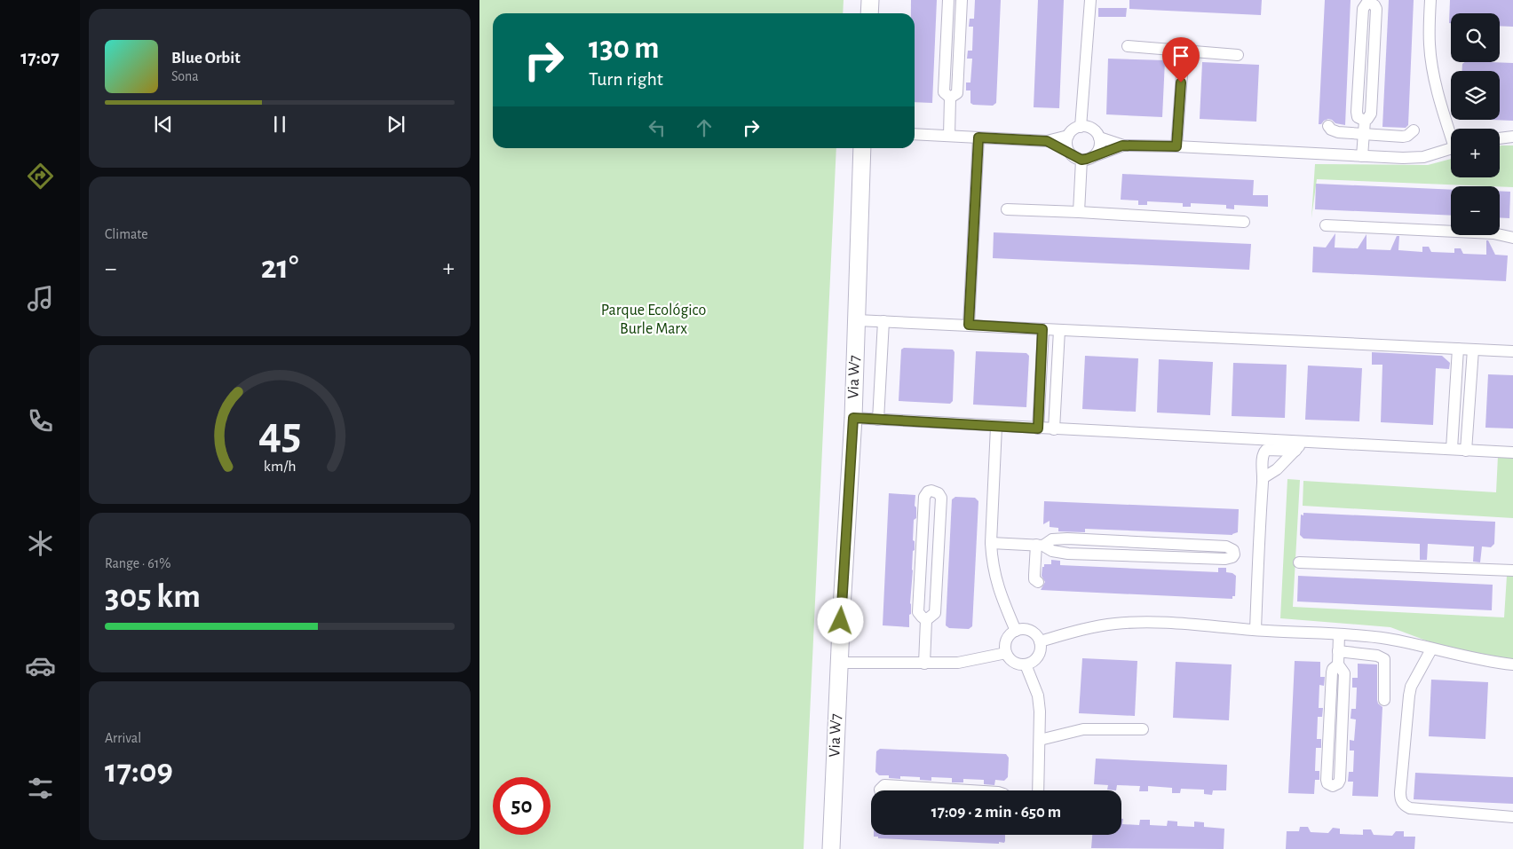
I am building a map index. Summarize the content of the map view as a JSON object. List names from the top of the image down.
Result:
{
  "streets": {
    "main road": ["Via W7"]
  },
  "parks": ["Parque Ecológico Burle Marx"],
  "page": {
    "tabs": "17:07",
    "map_buttons": ["+", "−"],
    "turn": ["130 m", "Turn right"],
    "song": ["Blue Orbit", "Sona"],
    "tile": [
      "Climate",
      ["Range · 61%", "305 km"],
      ["Arrival", "17:09"]
    ],
    "heat": ["−", "21°", "+"],
    "limit": "50",
    "trip": "17:09 · 2 min · 650 m",
    "gauge": ["45", "km/h"]
  }
}
